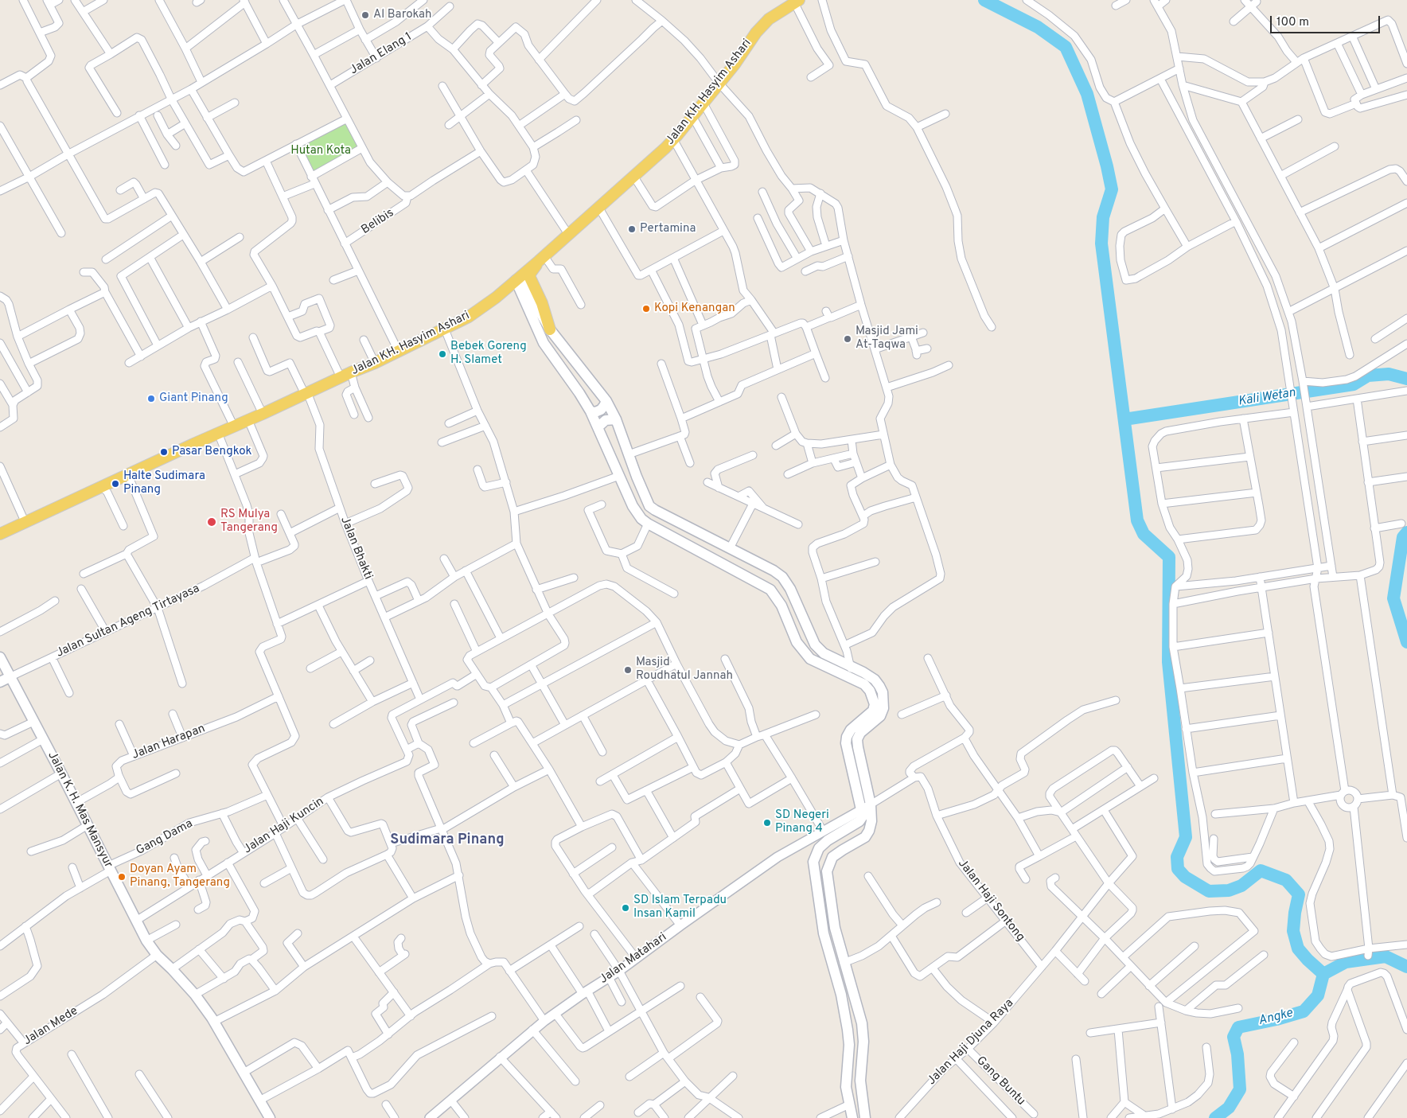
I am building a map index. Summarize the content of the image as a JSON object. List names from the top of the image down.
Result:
{
  "streets": {
    "main road": ["Jalan KH. Hasyim Ashari", "Jalan Sultan Ageng Tirtayasa", "Jalan K. H. Mas Mansyur"],
    "street": [
      "Jalan Elang 1",
      "Belibis",
      "Jalan Bhakti",
      "Jalan Harapan",
      "Jalan Haji Kuncin",
      "Gang Dama",
      "Jalan Haji Sontong",
      "Jalan Matahari",
      "Jalan Mede",
      "Jalan Haji Djuna Raya",
      "Gang Buntu"
    ]
  },
  "crossings": [
    ["Jalan KH. Hasyim Ashari", "Jalan Bhakti"],
    ["Jalan Sultan Ageng Tirtayasa", "Jalan K. H. Mas Mansyur"],
    ["Jalan Harapan", "Jalan K. H. Mas Mansyur"],
    ["Jalan K. H. Mas Mansyur", "Jalan Haji Kuncin"],
    ["Jalan K. H. Mas Mansyur", "Gang Dama"],
    ["Jalan K. H. Mas Mansyur", "Jalan Mede"],
    ["Jalan Haji Sontong", "Jalan Haji Djuna Raya"],
    ["Jalan Haji Djuna Raya", "Gang Buntu"]
  ],
  "districts": ["Sudimara Pinang"],
  "water": ["Kali Wetan", "Angke"],
  "parks": ["Hutan Kota"],
  "places": [
    "Al Barokah",
    "Pertamina",
    "Kopi Kenangan",
    "Masjid Jami At-Taqwa",
    "Bebek Goreng H. Slamet",
    "Giant Pinang",
    "Pasar Bengkok",
    "Halte Sudimara Pinang",
    "RS Mulya Tangerang",
    "Masjid Roudhatul Jannah",
    "SD Negeri Pinang 4",
    "Doyan Ayam Pinang, Tangerang",
    "SD Islam Terpadu Insan Kamil"
  ],
  "scale_bar": "100 m"
}
